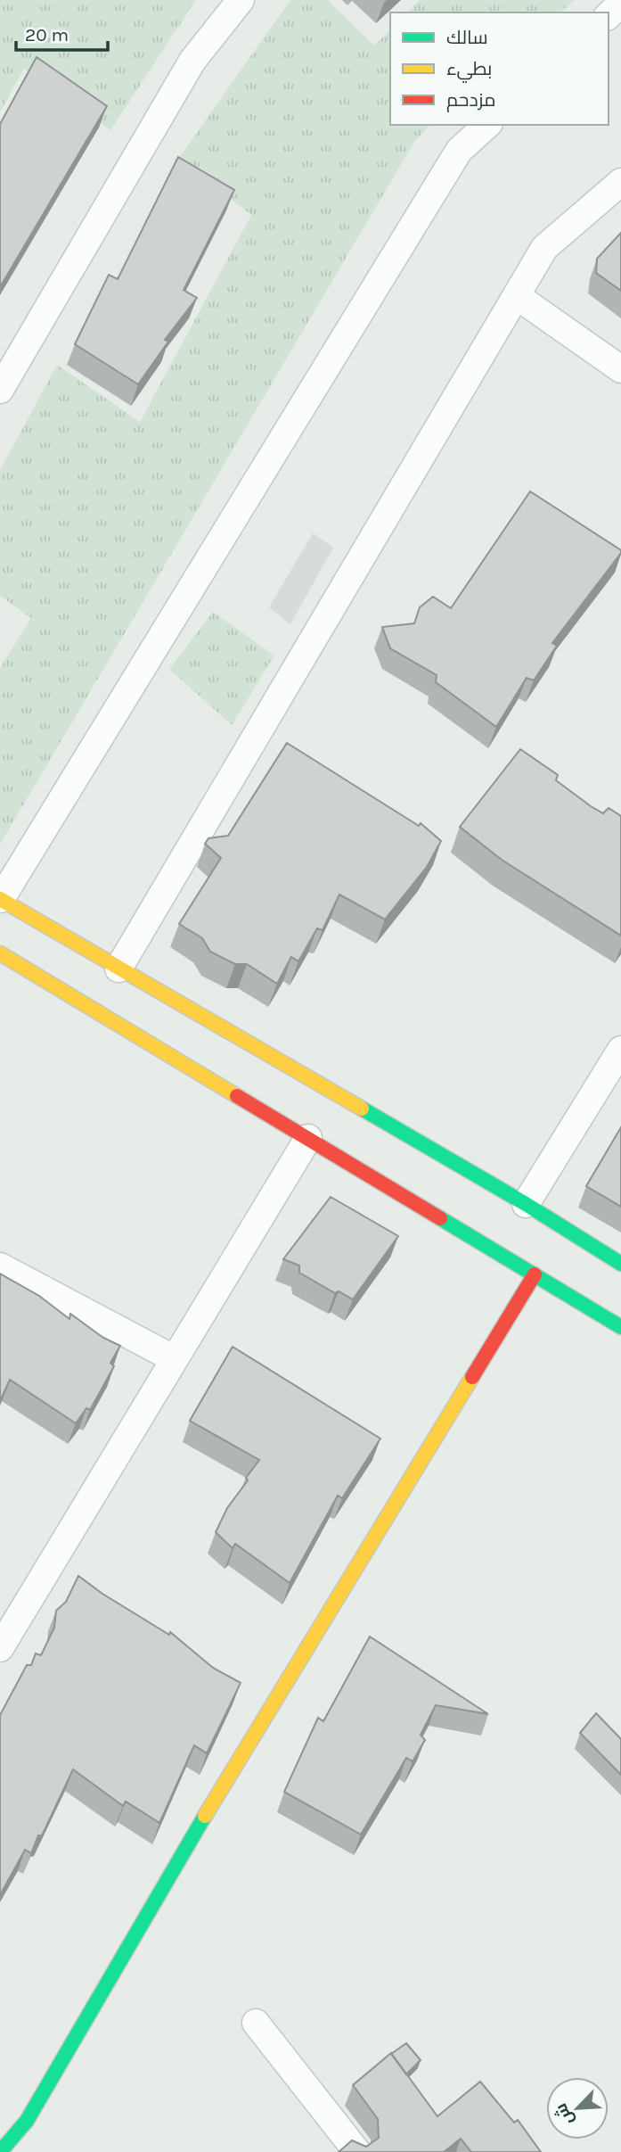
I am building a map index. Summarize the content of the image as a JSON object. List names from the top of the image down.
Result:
{
  "legend": ["سالك", "بطيء", "مزدحم"],
  "scale_bar": "20 m",
  "north": "bottom left"
}
